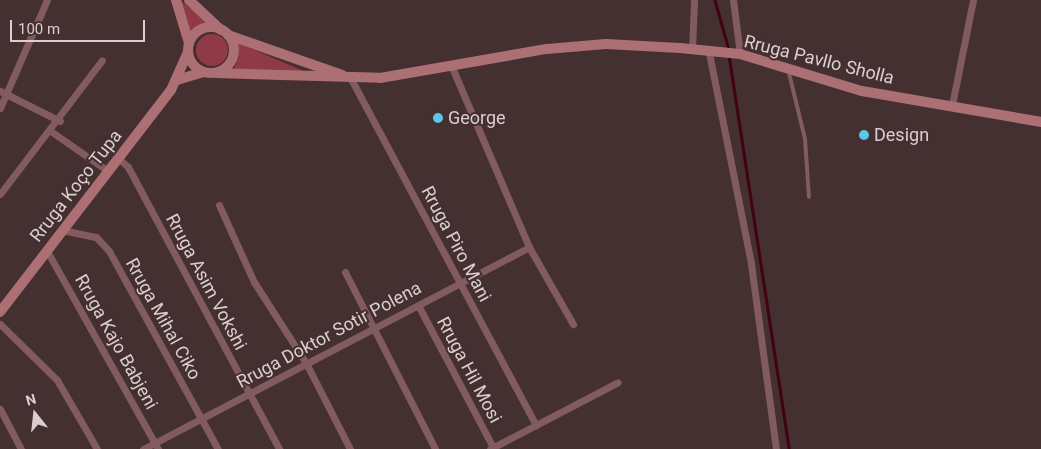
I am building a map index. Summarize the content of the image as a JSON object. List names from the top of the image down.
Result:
{
  "streets": {
    "street": [
      "Rruga Pavllo Sholla",
      "Rruga Koço Tupa",
      "Rruga Piro Mani",
      "Rruga Asim Vokshi",
      "Rruga Mihal Ciko",
      "Rruga Doktor Sotir Polena",
      "Rruga Kajo Babjeni",
      "Rruga Hil Mosi"
    ]
  },
  "crossings": [
    ["Rruga Pavllo Sholla", "Rruga Koço Tupa"],
    ["Rruga Pavllo Sholla", "Rruga Piro Mani"],
    ["Rruga Koço Tupa", "Rruga Asim Vokshi"],
    ["Rruga Koço Tupa", "Rruga Mihal Ciko"],
    ["Rruga Koço Tupa", "Rruga Kajo Babjeni"],
    ["Rruga Piro Mani", "Rruga Doktor Sotir Polena"],
    ["Rruga Asim Vokshi", "Rruga Doktor Sotir Polena"],
    ["Rruga Mihal Ciko", "Rruga Doktor Sotir Polena"],
    ["Rruga Doktor Sotir Polena", "Rruga Kajo Babjeni"],
    ["Rruga Doktor Sotir Polena", "Rruga Hil Mosi"]
  ],
  "places": ["George", "Design"],
  "scale_bar": "100 m",
  "north": "top"
}
